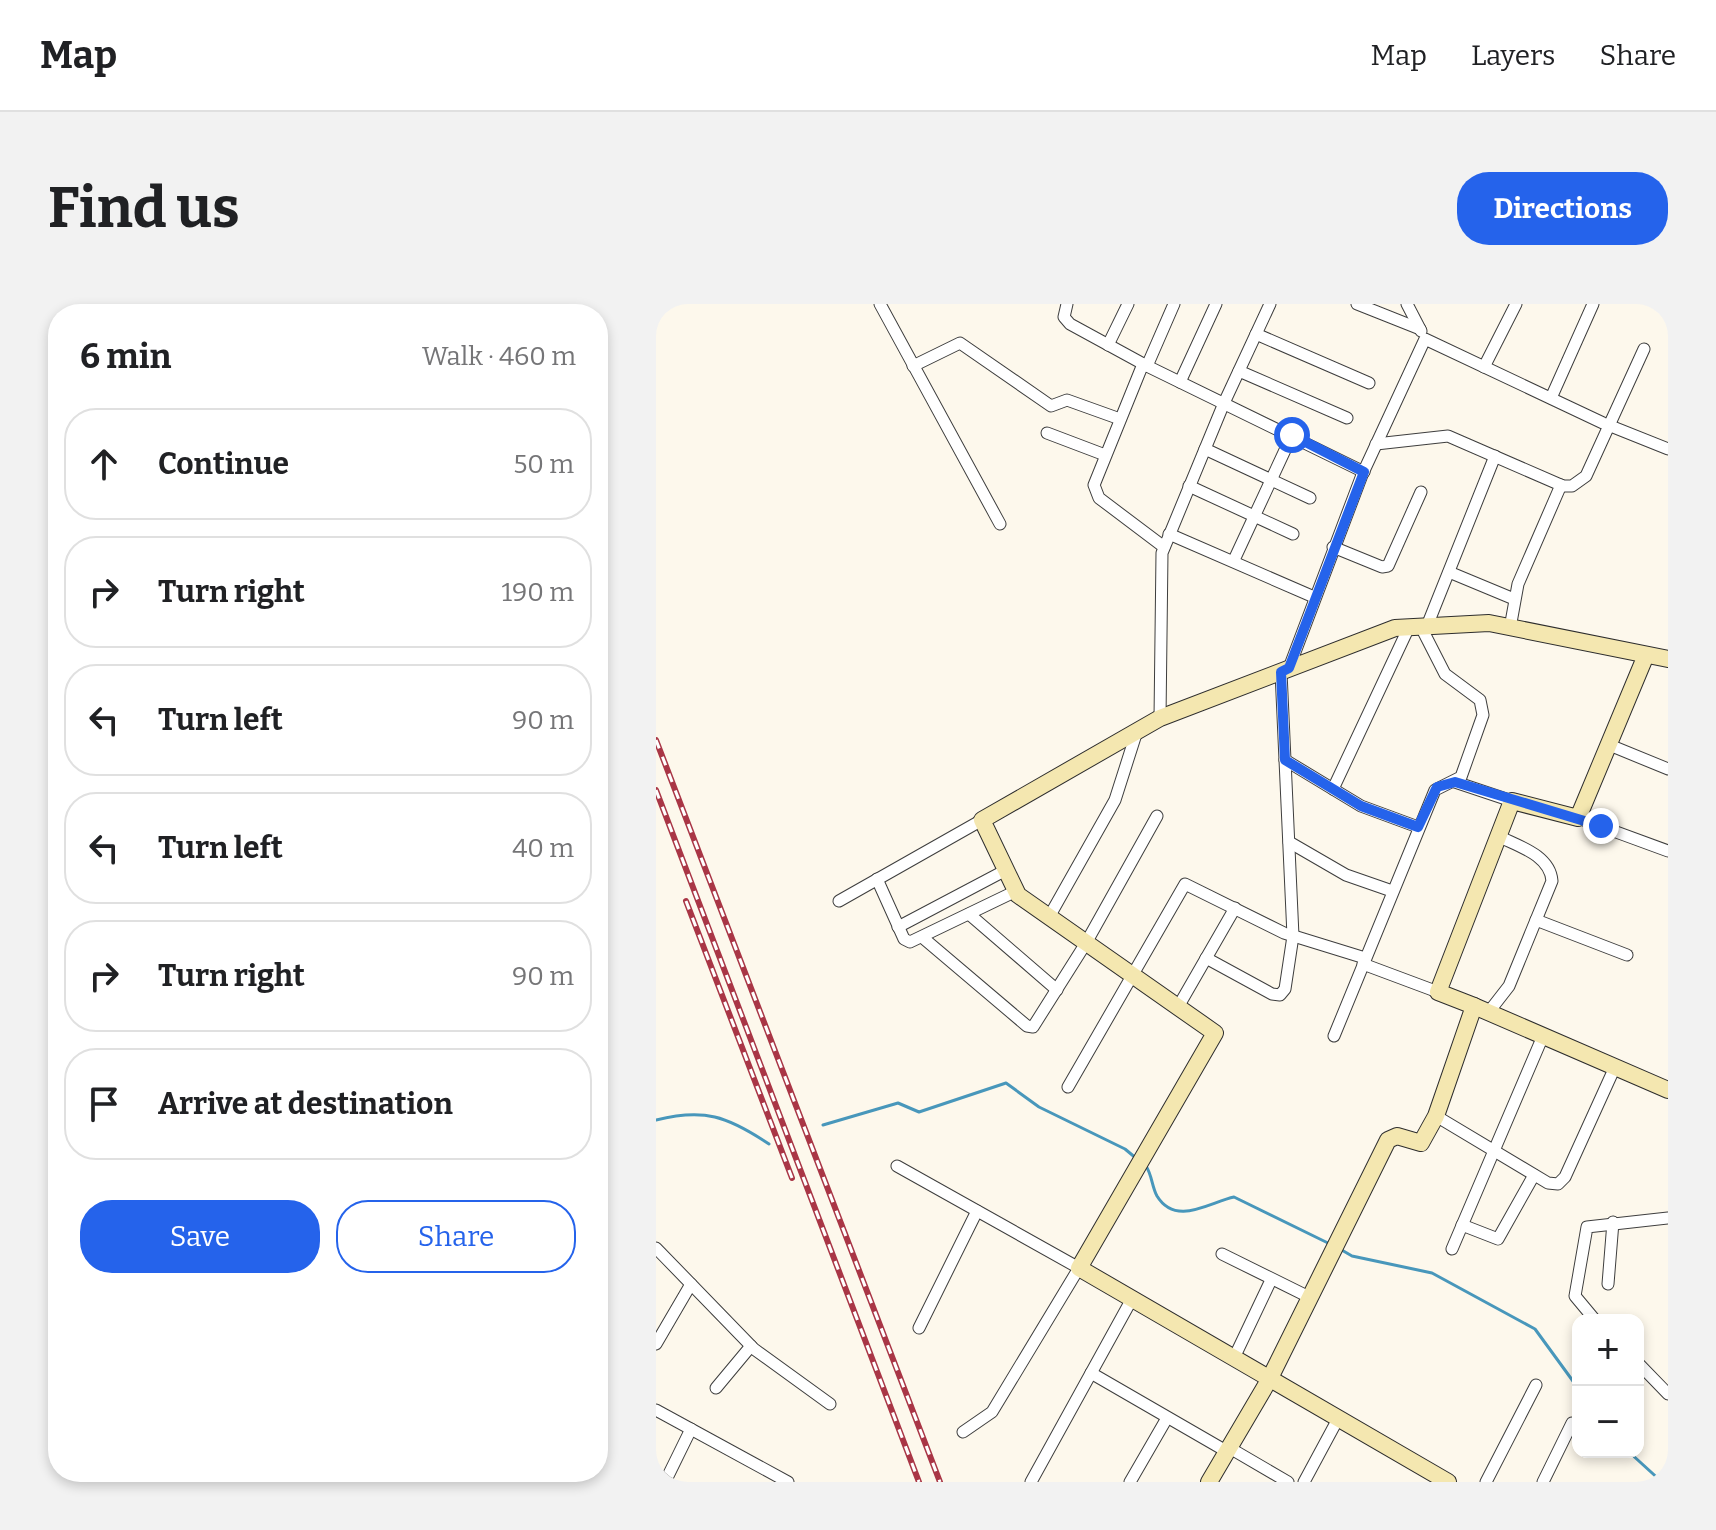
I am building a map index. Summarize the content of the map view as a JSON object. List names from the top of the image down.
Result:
{
  "page": {
    "header": "Map",
    "nav": ["Map", "Layers", "Share"],
    "buttons": [
      "Directions",
      ["Save", "Share"]
    ],
    "title": "Find us",
    "heading": ["6 min", "Walk · 460 m"],
    "list": [
      ["Continue", "50 m"],
      ["Turn right", "190 m"],
      ["Turn left", "90 m"],
      ["Turn left", "40 m"],
      ["Turn right", "90 m"],
      "Arrive at destination"
    ],
    "map_buttons": ["+", "−"]
  }
}
